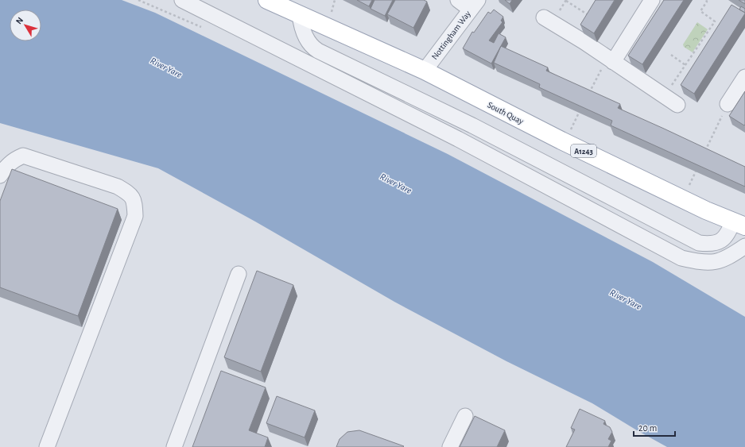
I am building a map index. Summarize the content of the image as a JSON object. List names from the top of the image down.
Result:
{
  "streets": {
    "main road": ["South Quay", "A1243"],
    "street": ["Nottingham Way"]
  },
  "crossings": [
    ["Nottingham Way", "South Quay"]
  ],
  "water": ["River Yare"],
  "scale_bar": "20 m",
  "north": "top left"
}
